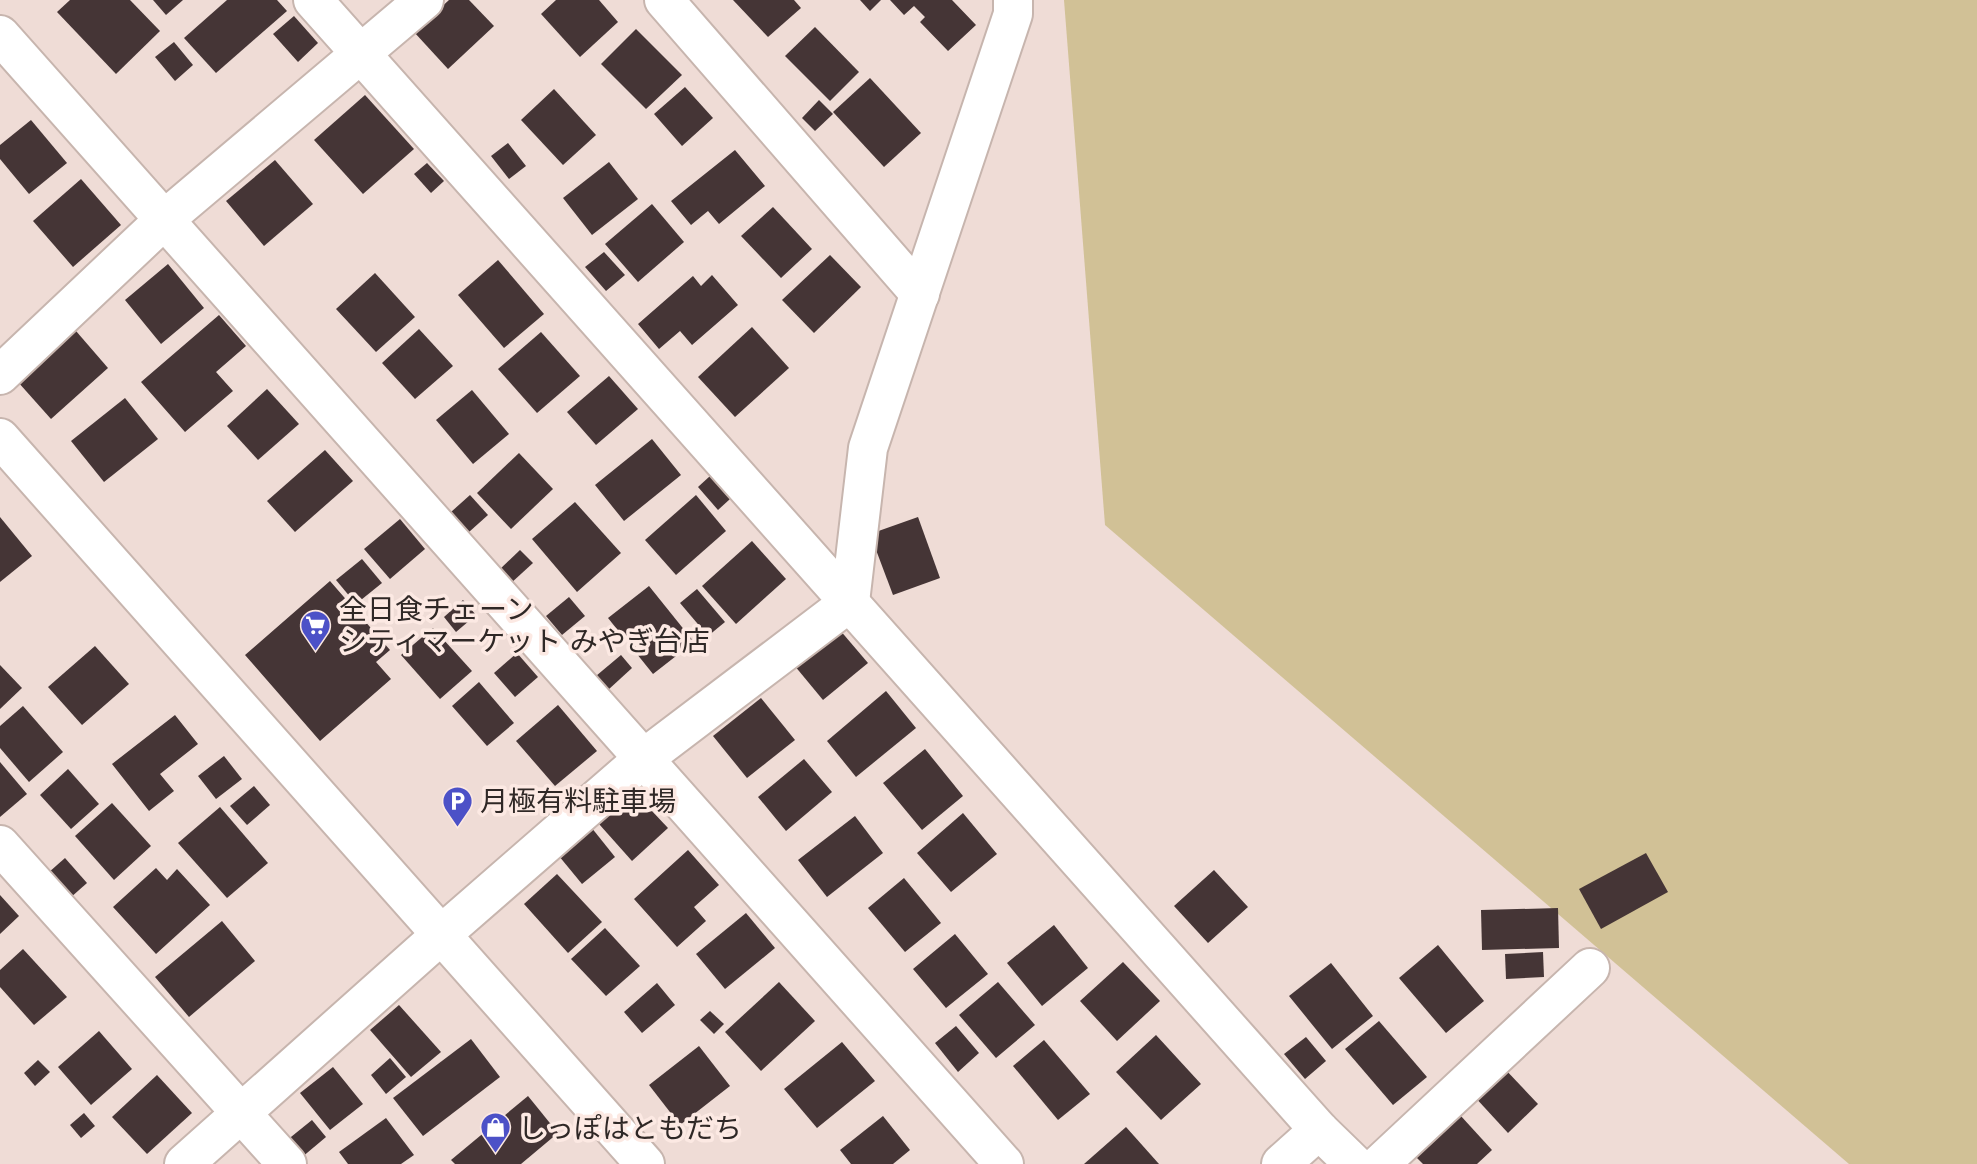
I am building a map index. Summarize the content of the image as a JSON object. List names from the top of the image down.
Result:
{
  "places": {
    "supermarket": ["全日食チェーン シティマーケット みやぎ台店"],
    "parking": ["月極有料駐車場"],
    "shop": ["しっぽはともだち"]
  }
}
